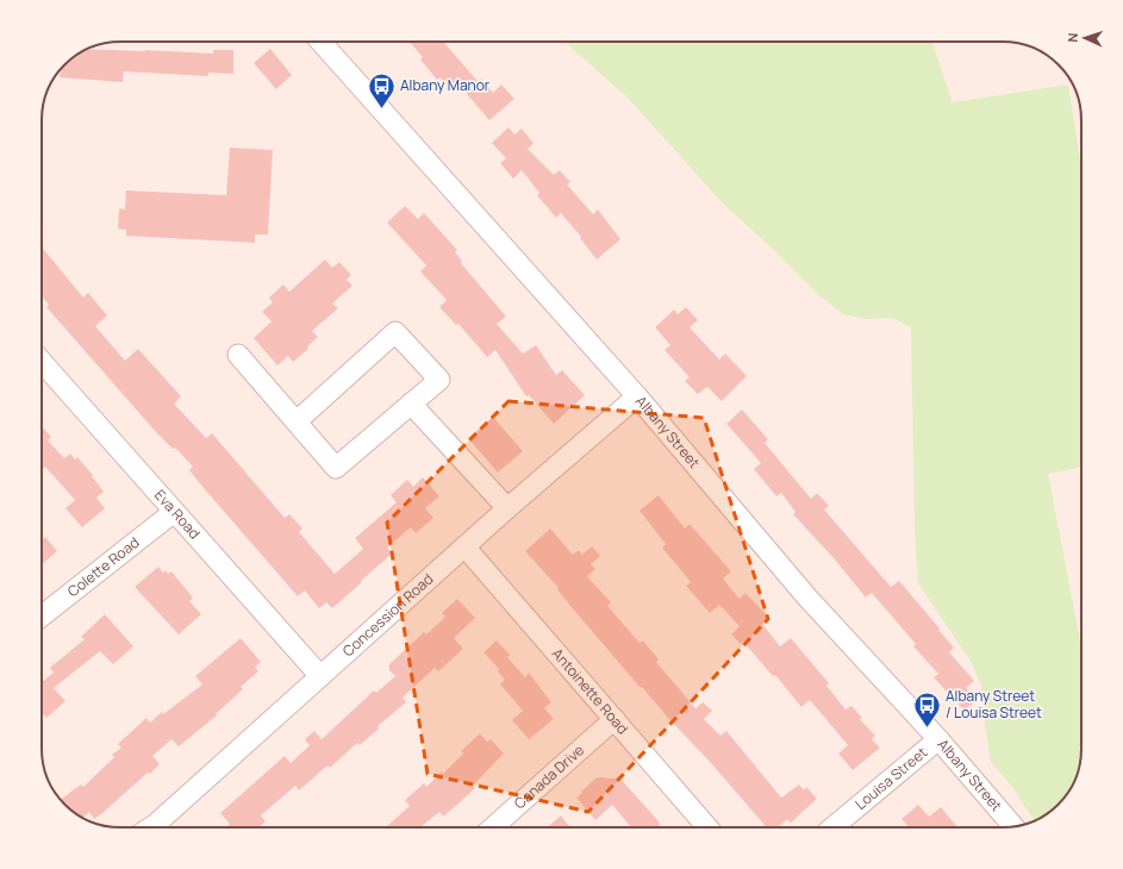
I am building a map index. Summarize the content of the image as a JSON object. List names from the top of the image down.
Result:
{
  "streets": {
    "street": [
      "Albany Street",
      "Eva Road",
      "Colette Road",
      "Concession Road",
      "Antoinette Road",
      "Canada Drive",
      "Louisa Street"
    ]
  },
  "crossings": [
    ["Albany Street", "Concession Road"],
    ["Albany Street", "Louisa Street"],
    ["Eva Road", "Colette Road"],
    ["Eva Road", "Concession Road"],
    ["Concession Road", "Antoinette Road"],
    ["Antoinette Road", "Canada Drive"]
  ],
  "places": {
    "bus stop": ["Albany Manor", "Albany Street / Louisa Street"]
  },
  "north": "left"
}
